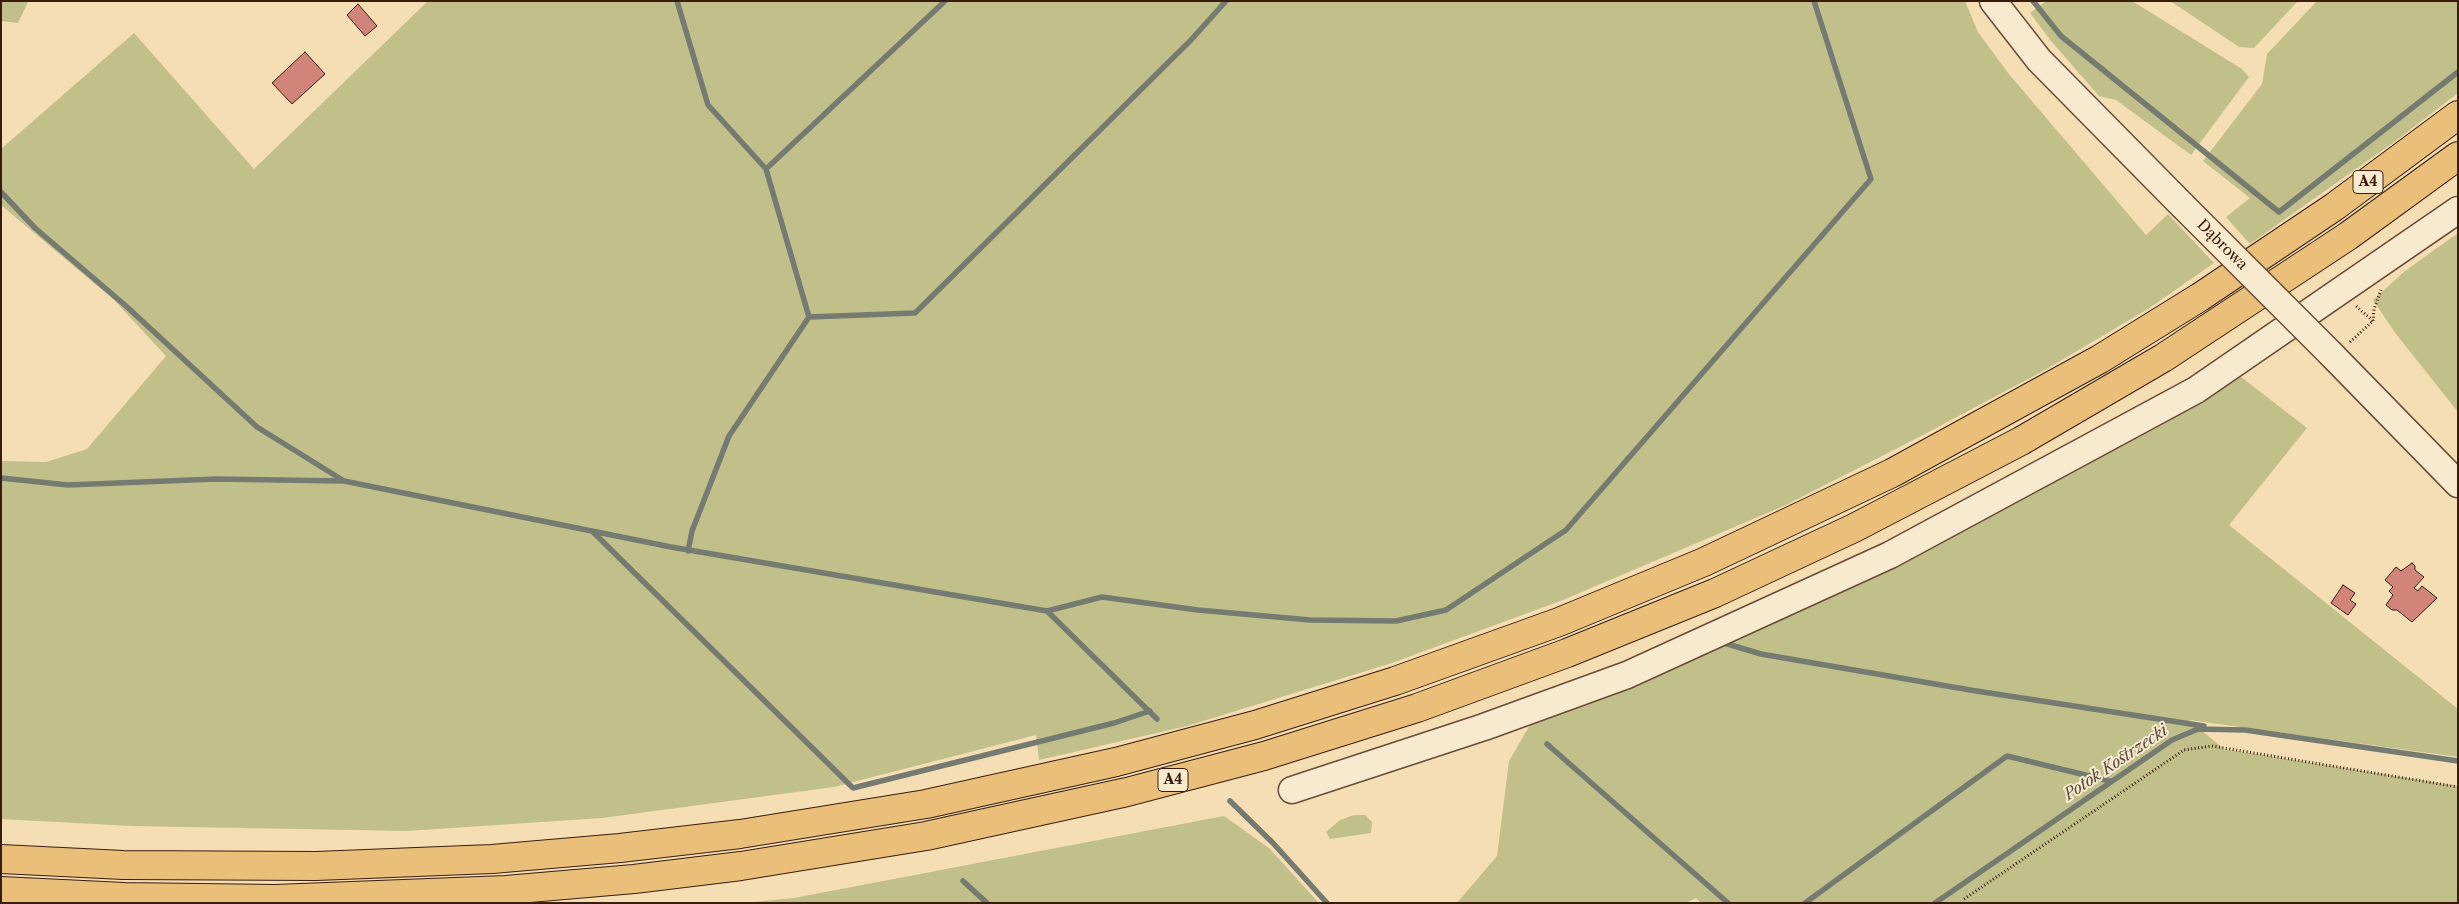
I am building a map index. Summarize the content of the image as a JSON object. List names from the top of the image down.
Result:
{
  "streets": {
    "highway": ["A4"],
    "street": ["Dąbrowa"]
  },
  "water": ["Potok Kostrzecki"]
}
